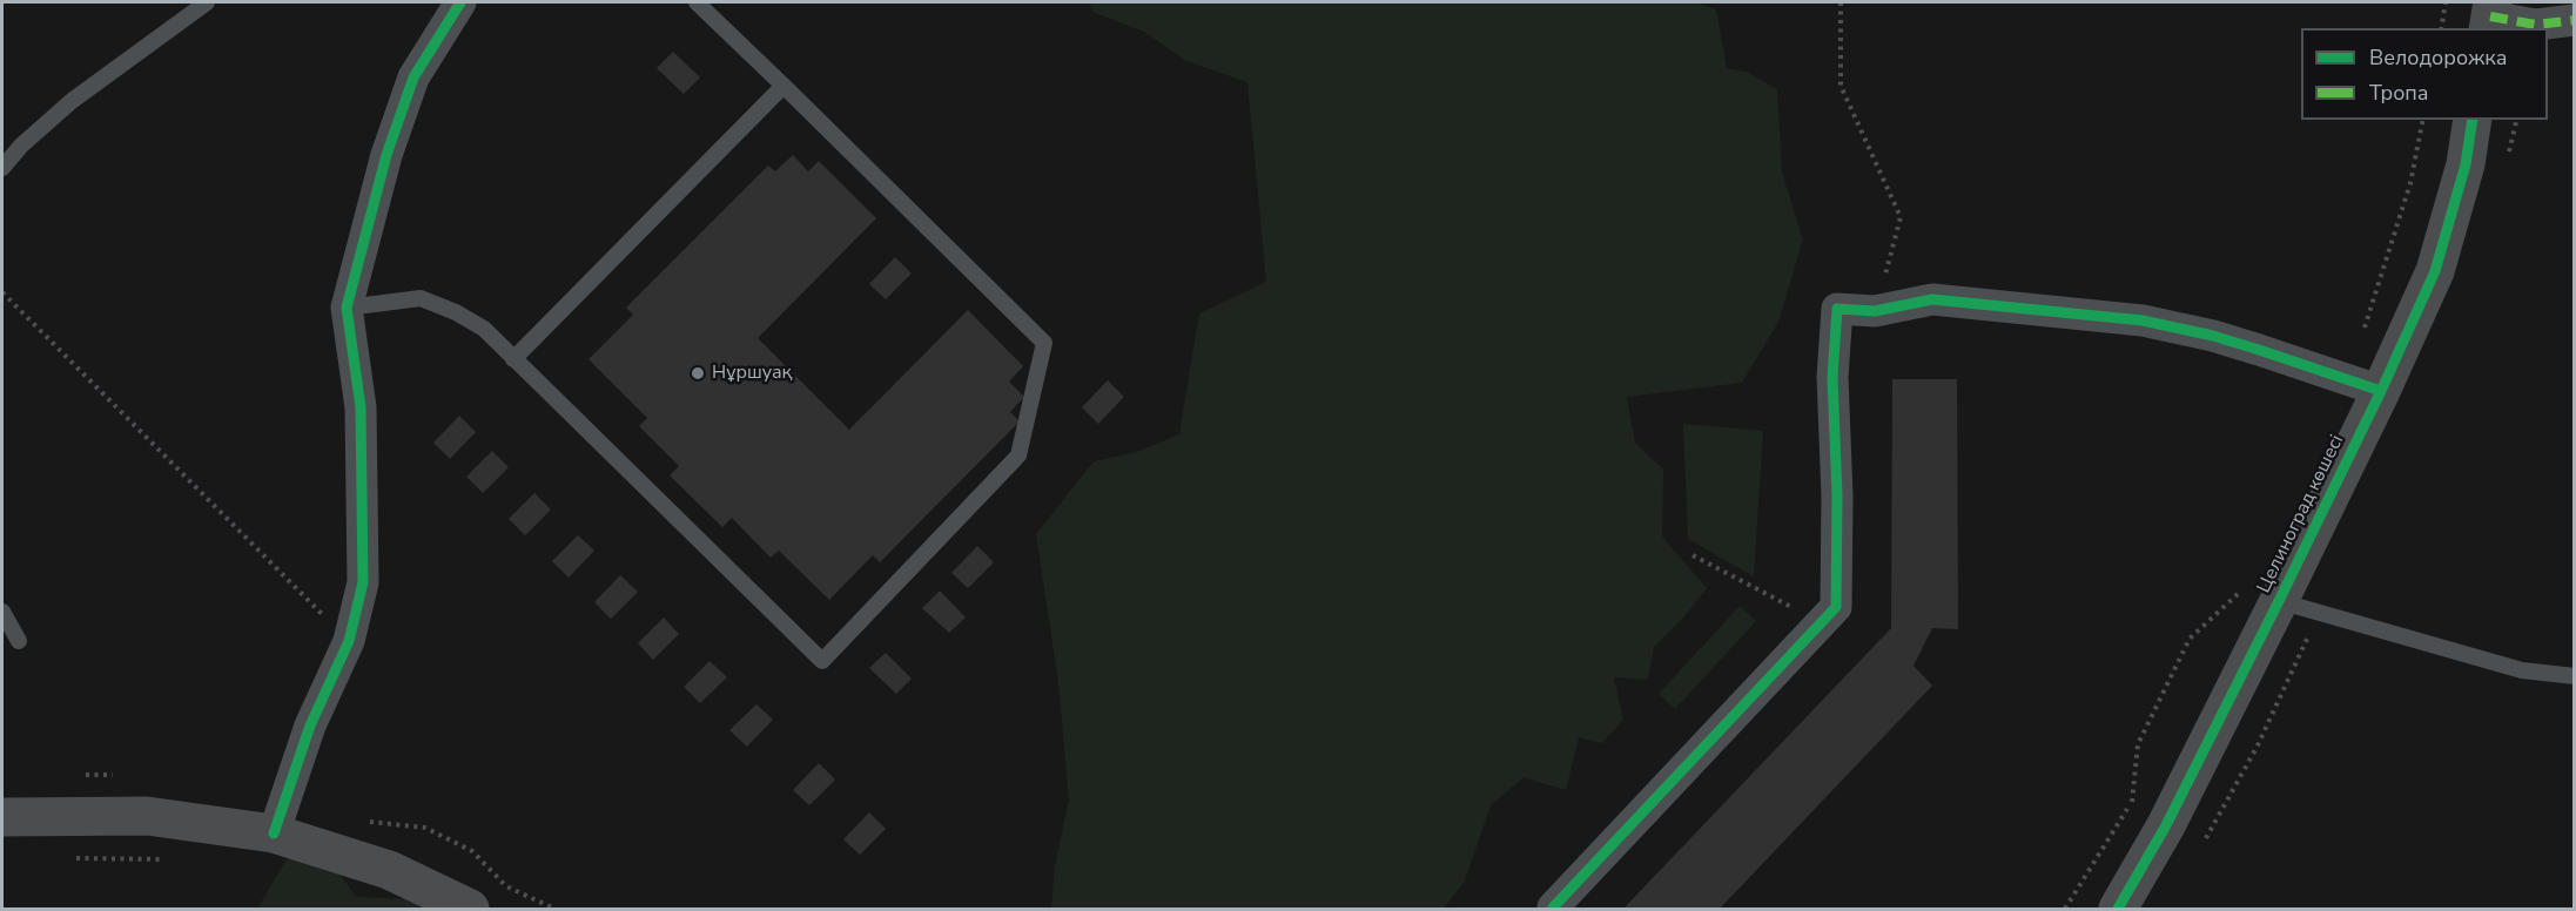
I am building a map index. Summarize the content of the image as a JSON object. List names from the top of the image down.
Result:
{
  "streets": {
    "street": ["Целиноград көшесі"]
  },
  "places": ["Нұршуақ"],
  "legend": ["Велодорожка", "Тропа"]
}
